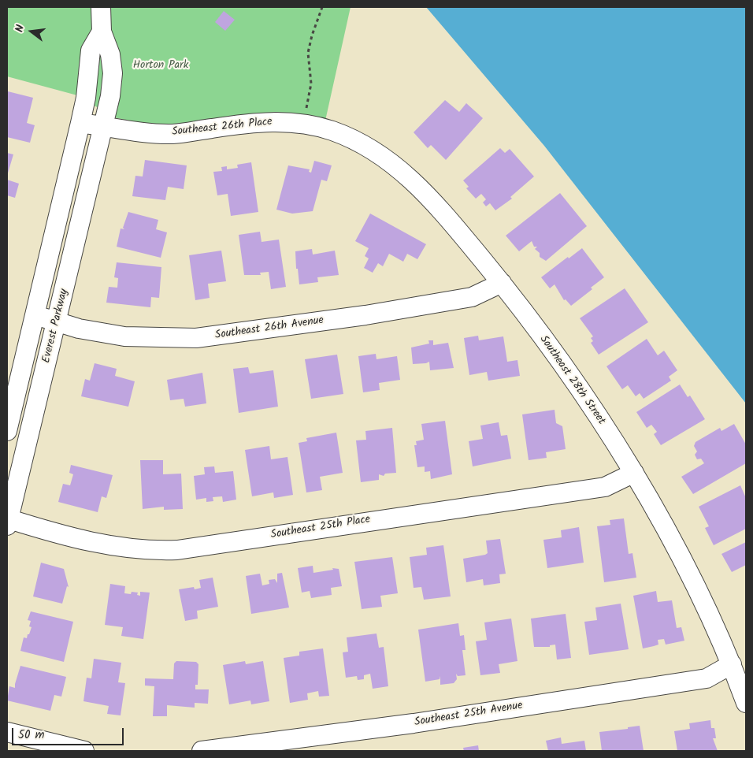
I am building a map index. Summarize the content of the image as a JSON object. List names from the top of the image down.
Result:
{
  "streets": {
    "street": [
      "Southeast 26th Place",
      "Everest Parkway",
      "Southeast 26th Avenue",
      "Southeast 28th Street",
      "Southeast 25th Place",
      "Southeast 25th Avenue"
    ]
  },
  "crossings": [
    ["Southeast 26th Place", "Everest Parkway"],
    ["Southeast 26th Place", "Southeast 28th Street"],
    ["Everest Parkway", "Southeast 26th Avenue"],
    ["Everest Parkway", "Southeast 25th Place"],
    ["Southeast 26th Avenue", "Southeast 28th Street"],
    ["Southeast 28th Street", "Southeast 25th Place"],
    ["Southeast 28th Street", "Southeast 25th Avenue"]
  ],
  "parks": ["Horton Park"],
  "scale_bar": "50 m",
  "north": "left"
}
